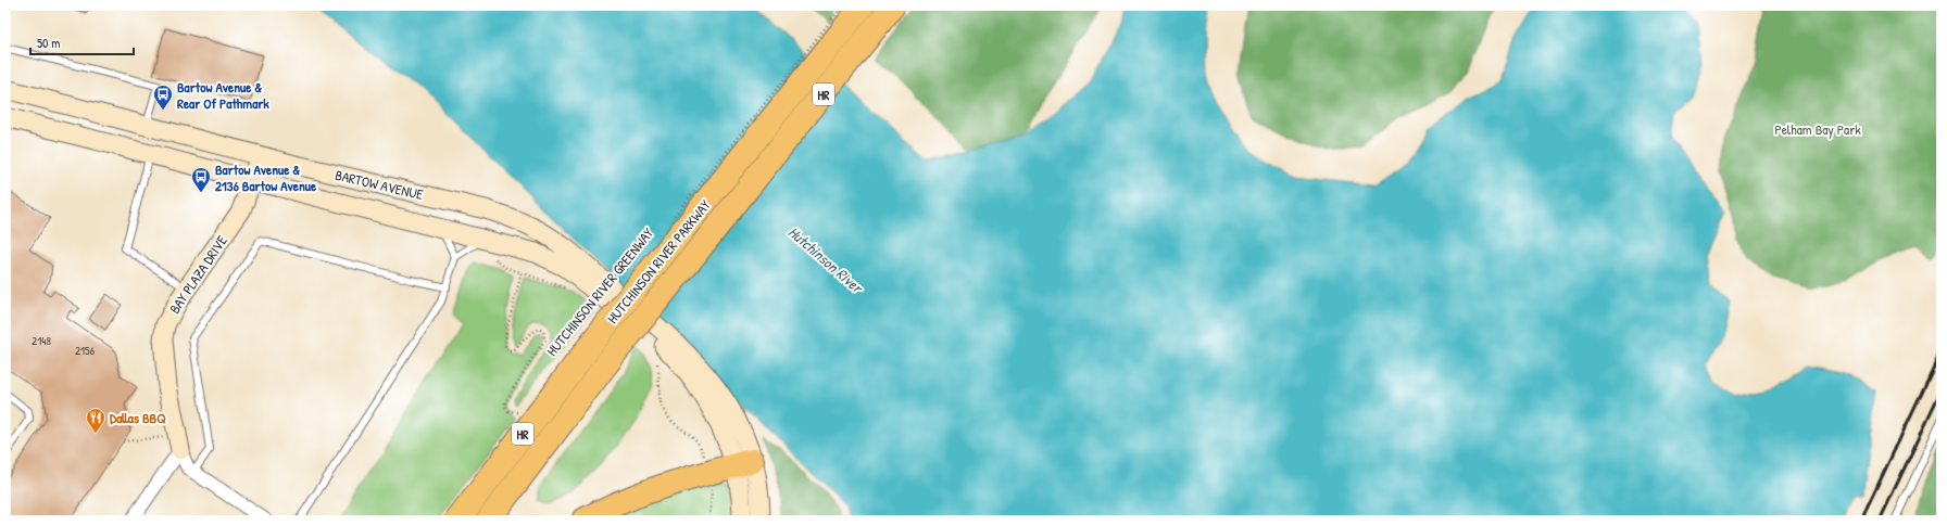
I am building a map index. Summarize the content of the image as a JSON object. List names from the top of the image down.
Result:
{
  "streets": {
    "highway": ["HR", "HUTCHINSON RIVER PARKWAY"],
    "street": ["BARTOW AVENUE", "BAY PLAZA DRIVE"],
    "path": ["HUTCHINSON RIVER GREENWAY"]
  },
  "crossings": [
    ["BARTOW AVENUE", "BAY PLAZA DRIVE"]
  ],
  "water": ["Hutchinson River"],
  "parks": ["Pelham Bay Park"],
  "places": {
    "bus stop": ["Bartow Avenue & Rear Of Pathmark", "Bartow Avenue & 2136 Bartow Avenue"],
    "restaurant": ["Dallas BBQ"]
  },
  "house_numbers": ["2148", "2156"],
  "scale_bar": "50 m"
}
